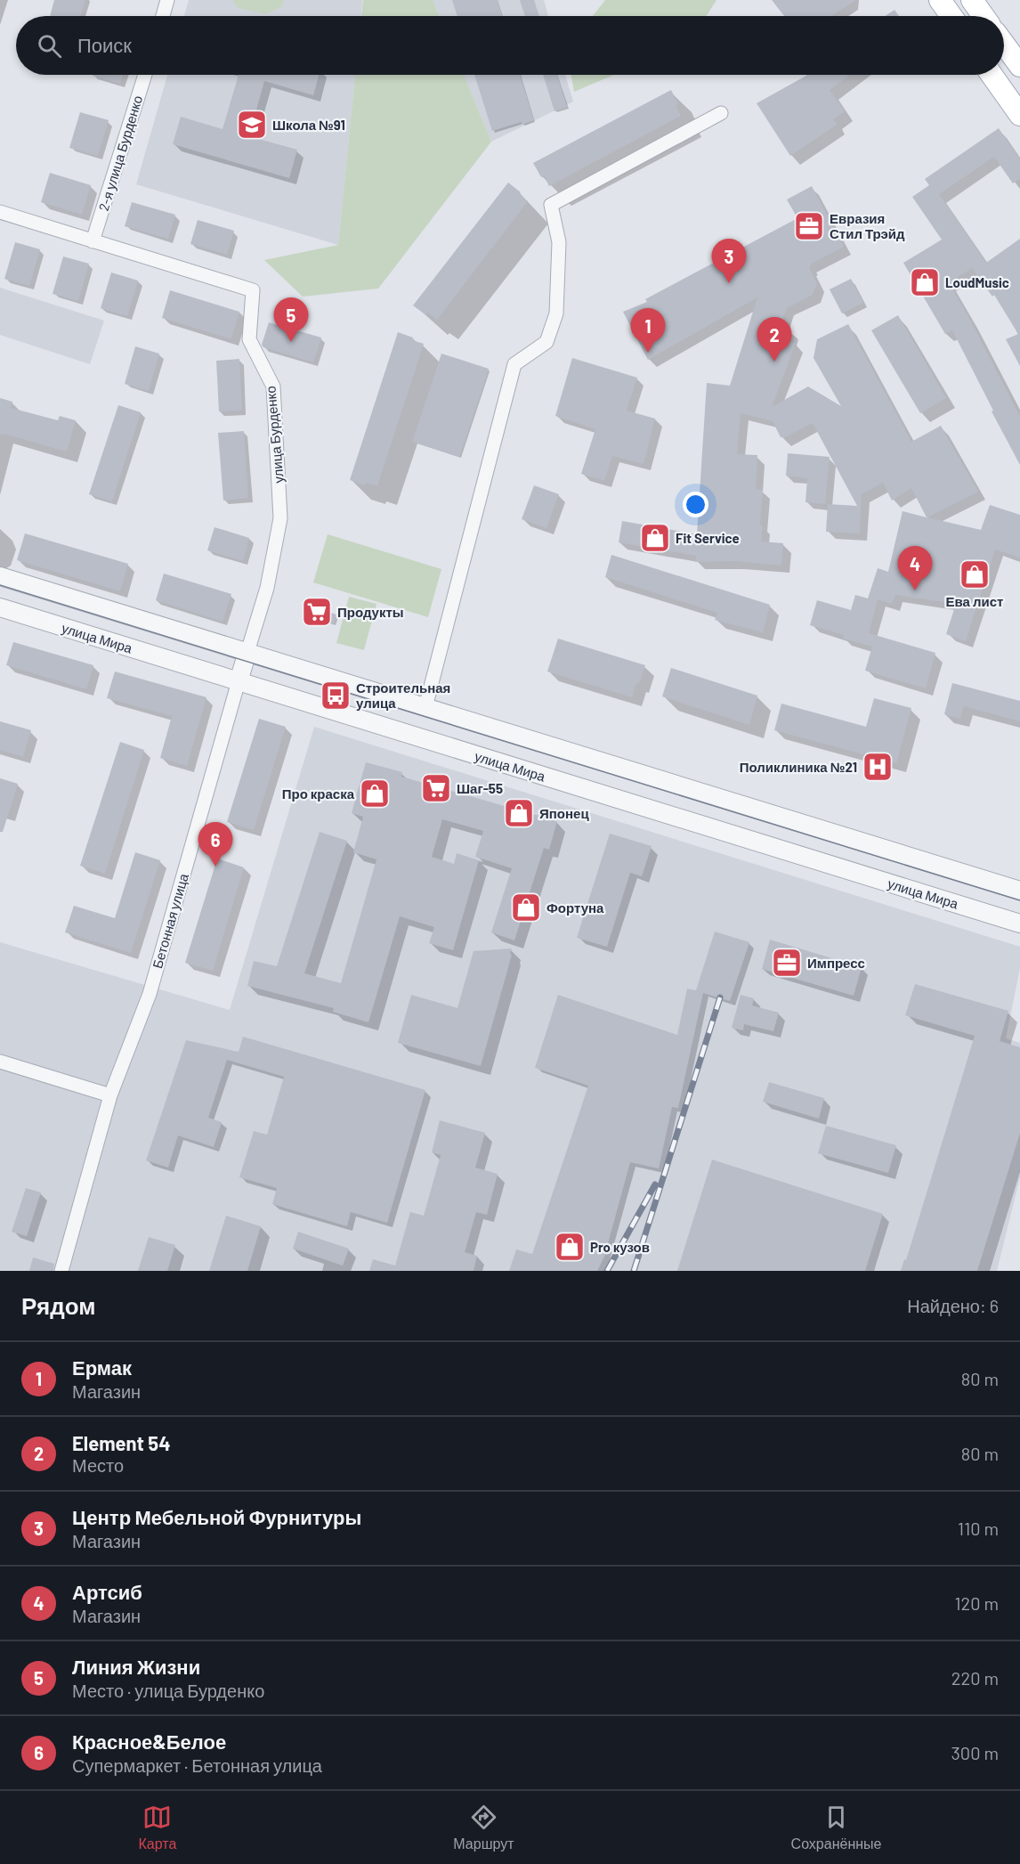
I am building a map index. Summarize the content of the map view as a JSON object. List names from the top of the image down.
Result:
{
  "streets": {
    "street": [
      "2-я улица Бурденко",
      "улица Бурденко",
      "улица Мира",
      "Бетонная улица"
    ]
  },
  "crossings": [
    ["2-я улица Бурденко", "улица Бурденко"],
    ["улица Мира", "Бетонная улица"]
  ],
  "places": {
    "school or university": ["Школа №91"],
    "office": ["Евразия Стил Трэйд", "Импресс"],
    "shop": [
      "LoudMusic",
      "Fit Service",
      "Ева лист",
      "Про краска",
      "Японец",
      "Фортуна",
      "Pro кузов"
    ],
    "supermarket": ["Продукты", "Шаг-55"],
    "bus stop": ["Строительная улица"],
    "hospital": ["Поликлиника №21"]
  },
  "page": {
    "search": "Поиск",
    "pins": [
      "3",
      "5",
      "1",
      "2",
      "4",
      "6"
    ],
    "heading": ["Рядом", "Найдено: 6"],
    "list": [
      {
        "mark": "1",
        "name": "Ермак",
        "note": "Магазин",
        "value": "80 m"
      },
      {
        "mark": "2",
        "name": "Element 54",
        "note": "Место",
        "value": "80 m"
      },
      {
        "mark": "3",
        "name": "Центр Мебельной Фурнитуры",
        "note": "Магазин",
        "value": "110 m"
      },
      {
        "mark": "4",
        "name": "Артсиб",
        "note": "Магазин",
        "value": "120 m"
      },
      {
        "mark": "5",
        "name": "Линия Жизни",
        "note": "Место · улица Бурденко",
        "value": "220 m"
      },
      {
        "mark": "6",
        "name": "Красное&Белое",
        "note": "Супермаркет · Бетонная улица",
        "value": "300 m"
      }
    ],
    "nav": ["Карта", "Маршрут", "Сохранённые"]
  }
}
